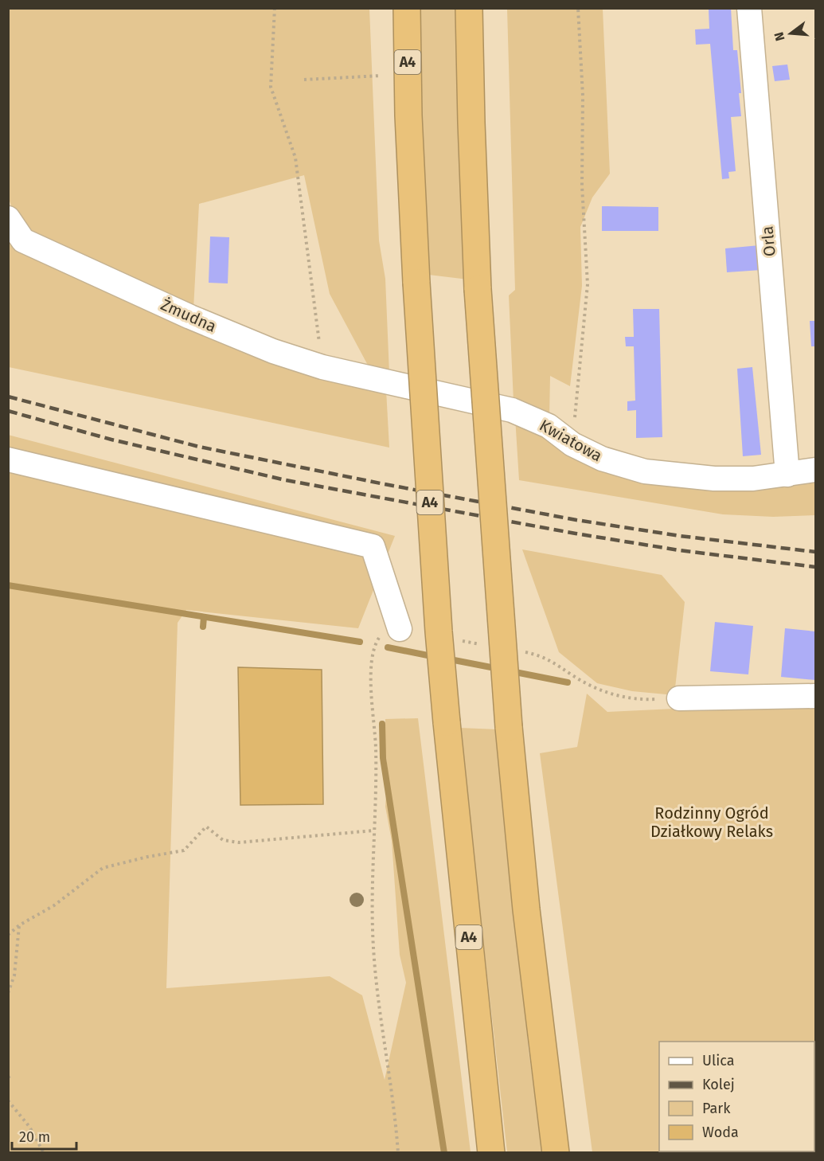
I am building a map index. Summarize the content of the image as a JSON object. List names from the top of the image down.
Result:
{
  "streets": {
    "highway": ["A4"],
    "street": ["Orla", "Żmudna", "Kwiatowa"]
  },
  "crossings": [
    ["Orla", "Kwiatowa"],
    ["Żmudna", "Kwiatowa"]
  ],
  "parks": ["Rodzinny Ogród Działkowy Relaks"],
  "legend": [
    "Ulica",
    "Kolej",
    "Park",
    "Woda"
  ],
  "scale_bar": "20 m",
  "north": "left"
}
